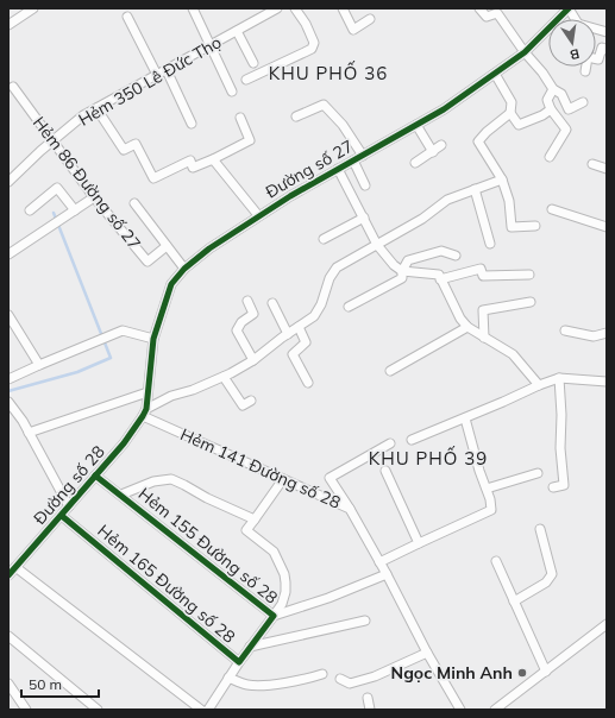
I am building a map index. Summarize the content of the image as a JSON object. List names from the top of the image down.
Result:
{
  "streets": {
    "street": [
      "Hẻm 350 Lê Đức Thọ",
      "Đường số 27",
      "Hẻm 86 Đường số 27",
      "Hẻm 141 Đường số 28",
      "Đường số 28",
      "Hẻm 155 Đường số 28",
      "Hẻm 165 Đường số 28"
    ]
  },
  "crossings": [
    ["Hẻm 350 Lê Đức Thọ", "Hẻm 86 Đường số 27"],
    ["Đường số 27", "Hẻm 141 Đường số 28"],
    ["Đường số 27", "Đường số 28"],
    ["Hẻm 141 Đường số 28", "Đường số 28"],
    ["Đường số 28", "Hẻm 155 Đường số 28"],
    ["Đường số 28", "Hẻm 165 Đường số 28"],
    ["Hẻm 155 Đường số 28", "Hẻm 165 Đường số 28"]
  ],
  "districts": ["KHU PHỐ 36", "KHU PHỐ 39"],
  "places": ["Ngọc Minh Anh"],
  "scale_bar": "50 m",
  "north": "bottom"
}
